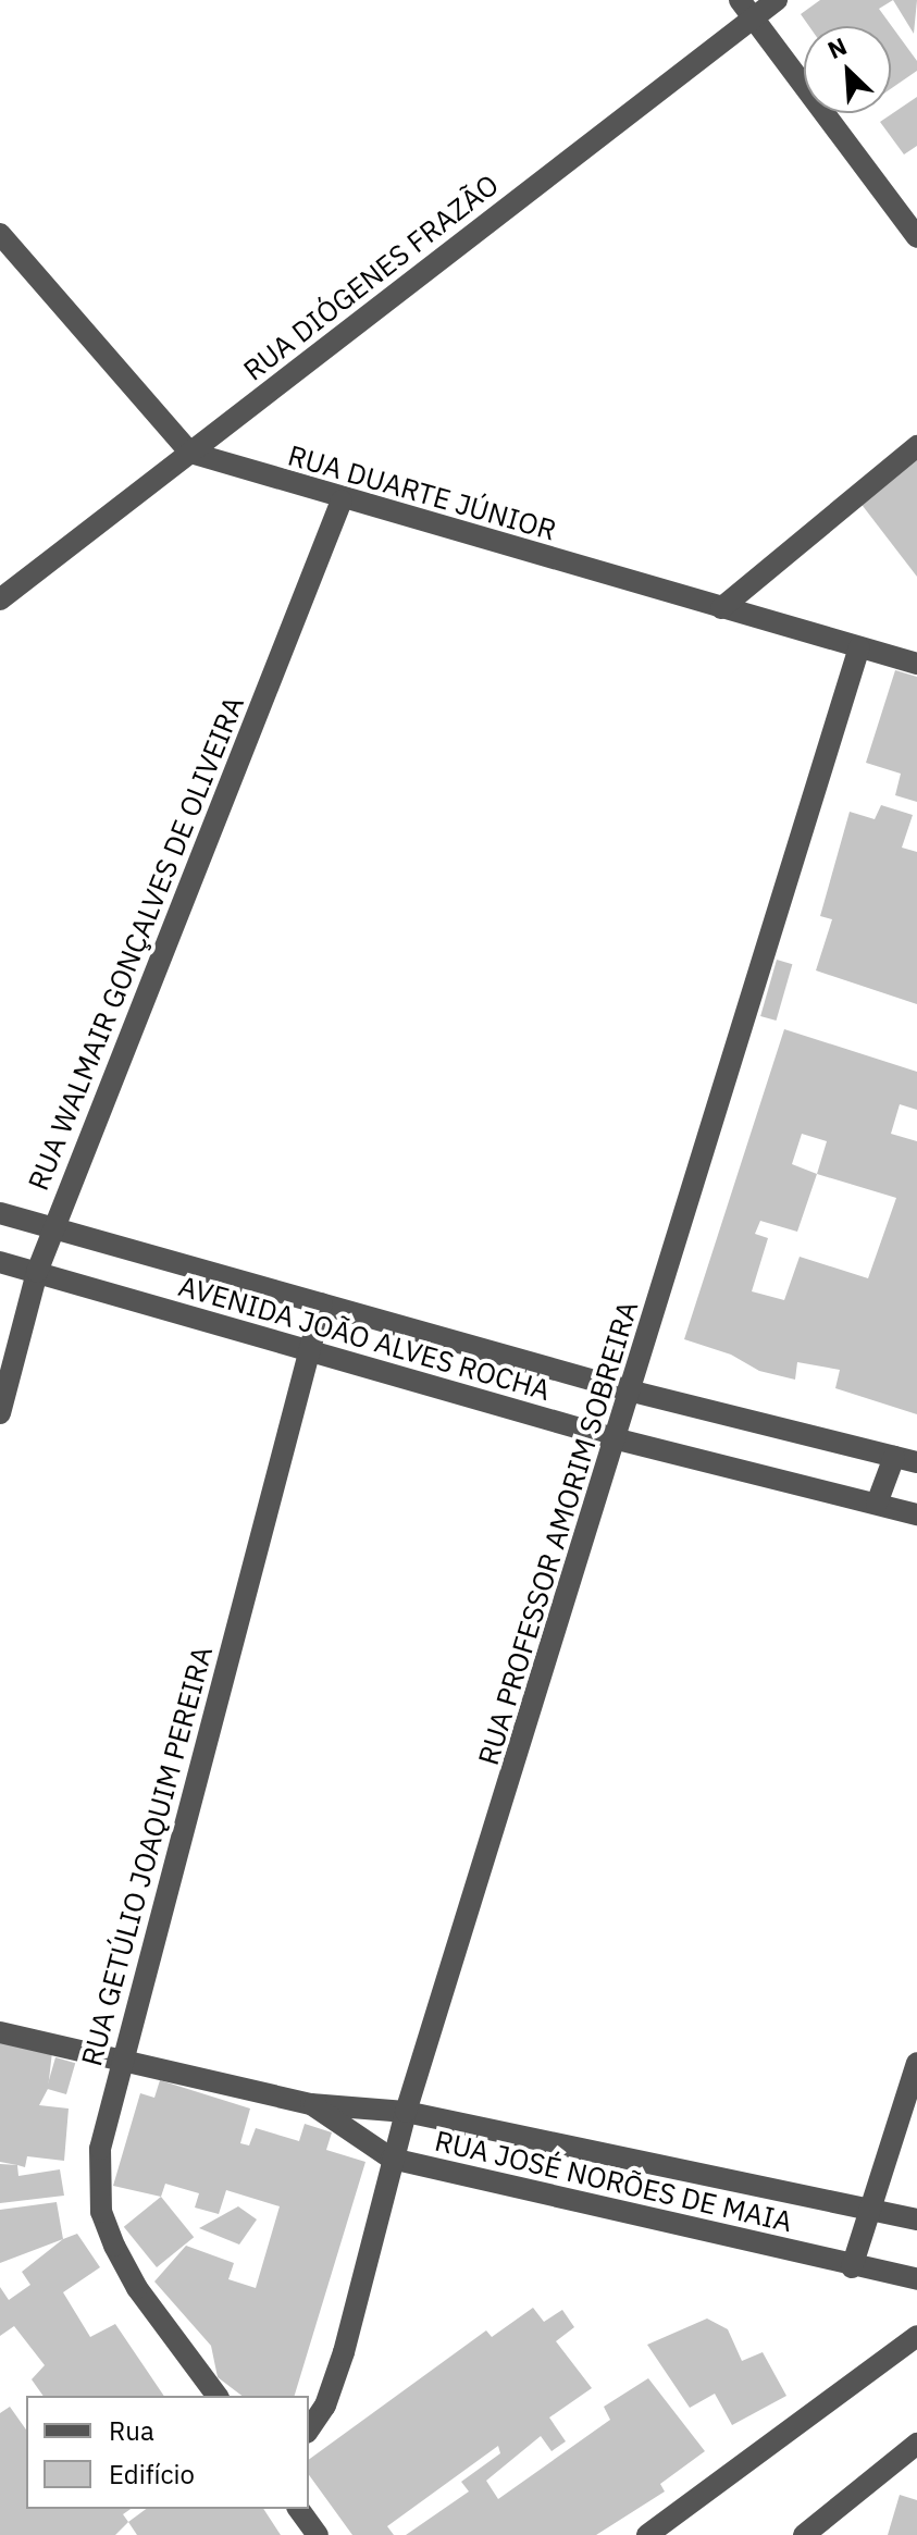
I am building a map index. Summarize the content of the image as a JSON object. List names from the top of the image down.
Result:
{
  "streets": {
    "street": [
      "RUA DIÓGENES FRAZÃO",
      "RUA DUARTE JÚNIOR",
      "RUA WALMAIR GONÇALVES DE OLIVEIRA",
      "AVENIDA JOÃO ALVES ROCHA",
      "RUA PROFESSOR AMORIM SOBREIRA",
      "RUA GETÚLIO JOAQUIM PEREIRA",
      "RUA JOSÉ NORÕES DE MAIA"
    ]
  },
  "crossings": [
    ["RUA DIÓGENES FRAZÃO", "RUA DUARTE JÚNIOR"],
    ["RUA DUARTE JÚNIOR", "RUA WALMAIR GONÇALVES DE OLIVEIRA"],
    ["RUA DUARTE JÚNIOR", "RUA PROFESSOR AMORIM SOBREIRA"],
    ["RUA WALMAIR GONÇALVES DE OLIVEIRA", "AVENIDA JOÃO ALVES ROCHA"],
    ["AVENIDA JOÃO ALVES ROCHA", "RUA PROFESSOR AMORIM SOBREIRA"],
    ["AVENIDA JOÃO ALVES ROCHA", "RUA GETÚLIO JOAQUIM PEREIRA"],
    ["RUA PROFESSOR AMORIM SOBREIRA", "RUA JOSÉ NORÕES DE MAIA"],
    ["RUA GETÚLIO JOAQUIM PEREIRA", "RUA JOSÉ NORÕES DE MAIA"]
  ],
  "legend": ["Rua", "Edifício"],
  "north": "top left"
}
